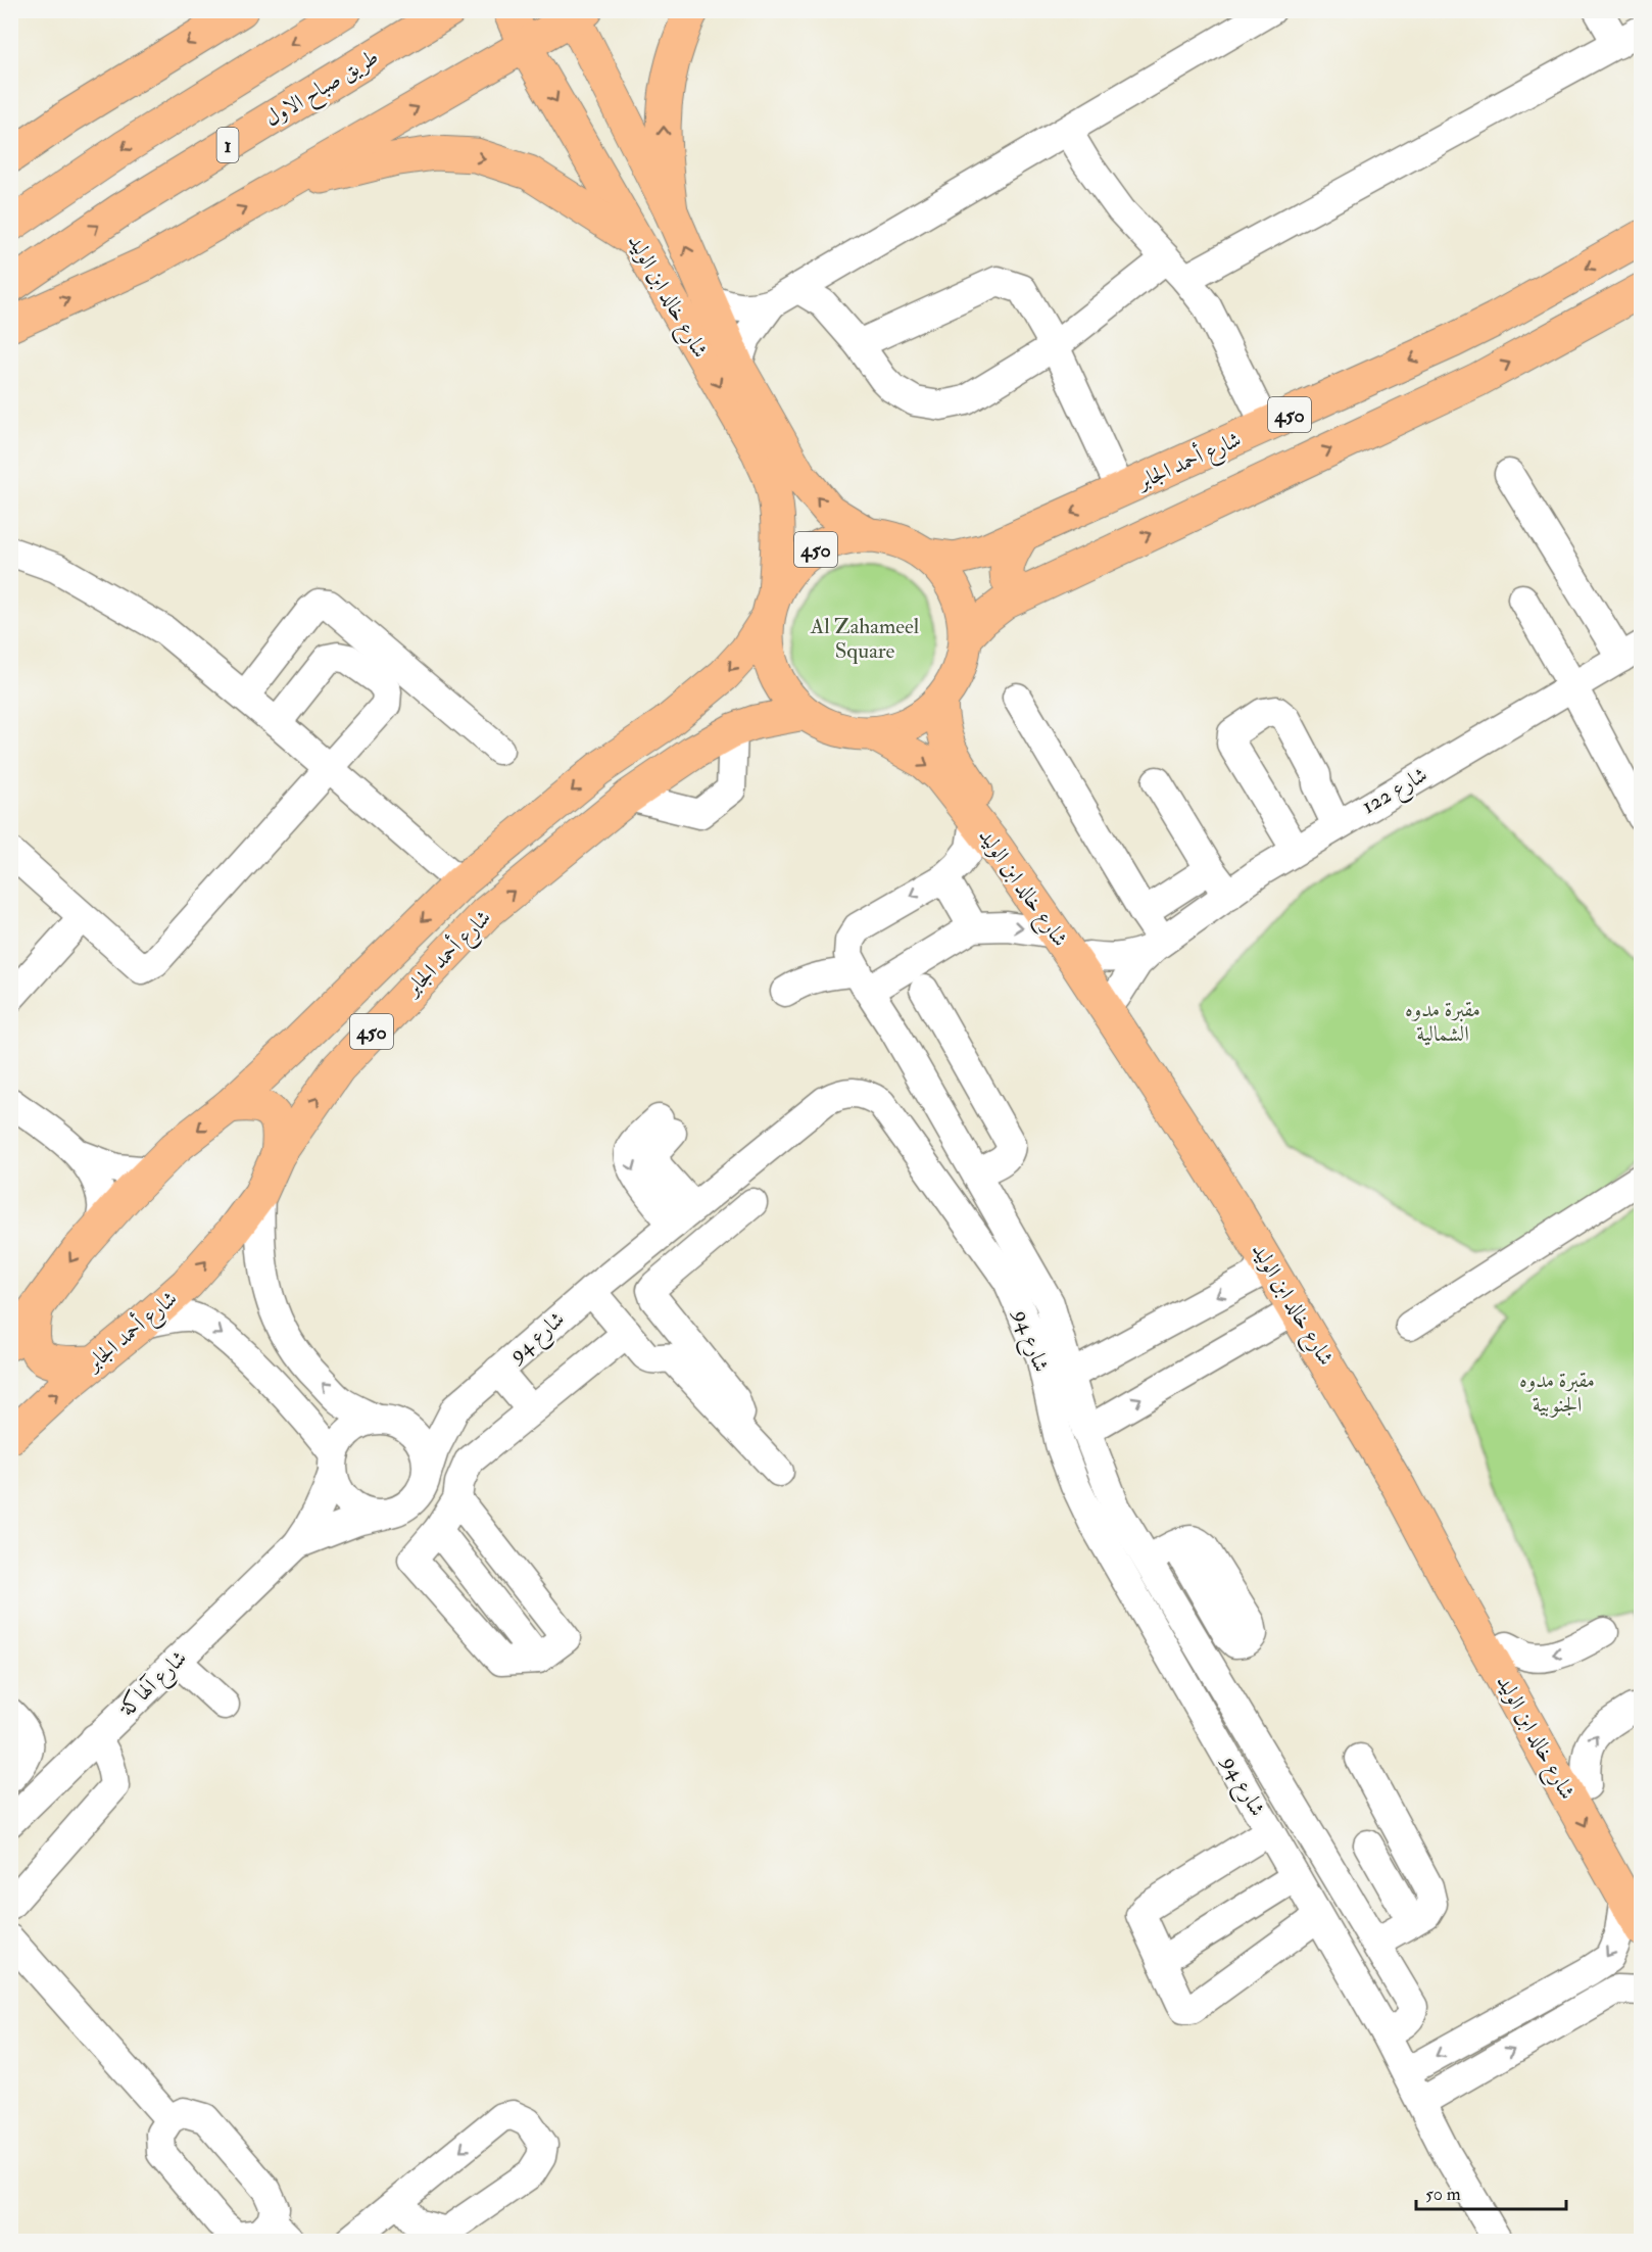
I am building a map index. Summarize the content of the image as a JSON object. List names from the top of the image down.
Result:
{
  "streets": {
    "main road": [
      "طريق صباح الاول",
      "1",
      "شارع خالد ابن الوليد",
      "450",
      "شارع أحمد الجابر"
    ],
    "street": ["شارع 122", "شارع 94", "شارع آلهاكة"]
  },
  "crossings": [
    ["شارع خالد ابن الوليد", "450"],
    ["شارع خالد ابن الوليد", "شارع أحمد الجابر"],
    ["شارع خالد ابن الوليد", "شارع 122"],
    ["450", "شارع أحمد الجابر"],
    ["شارع 94", "شارع آلهاكة"]
  ],
  "parks": ["Al Zahameel Square", "مقبرة مدوه الشمالية", "مقبرة مدوه الجنوبية"],
  "scale_bar": "50 m"
}
